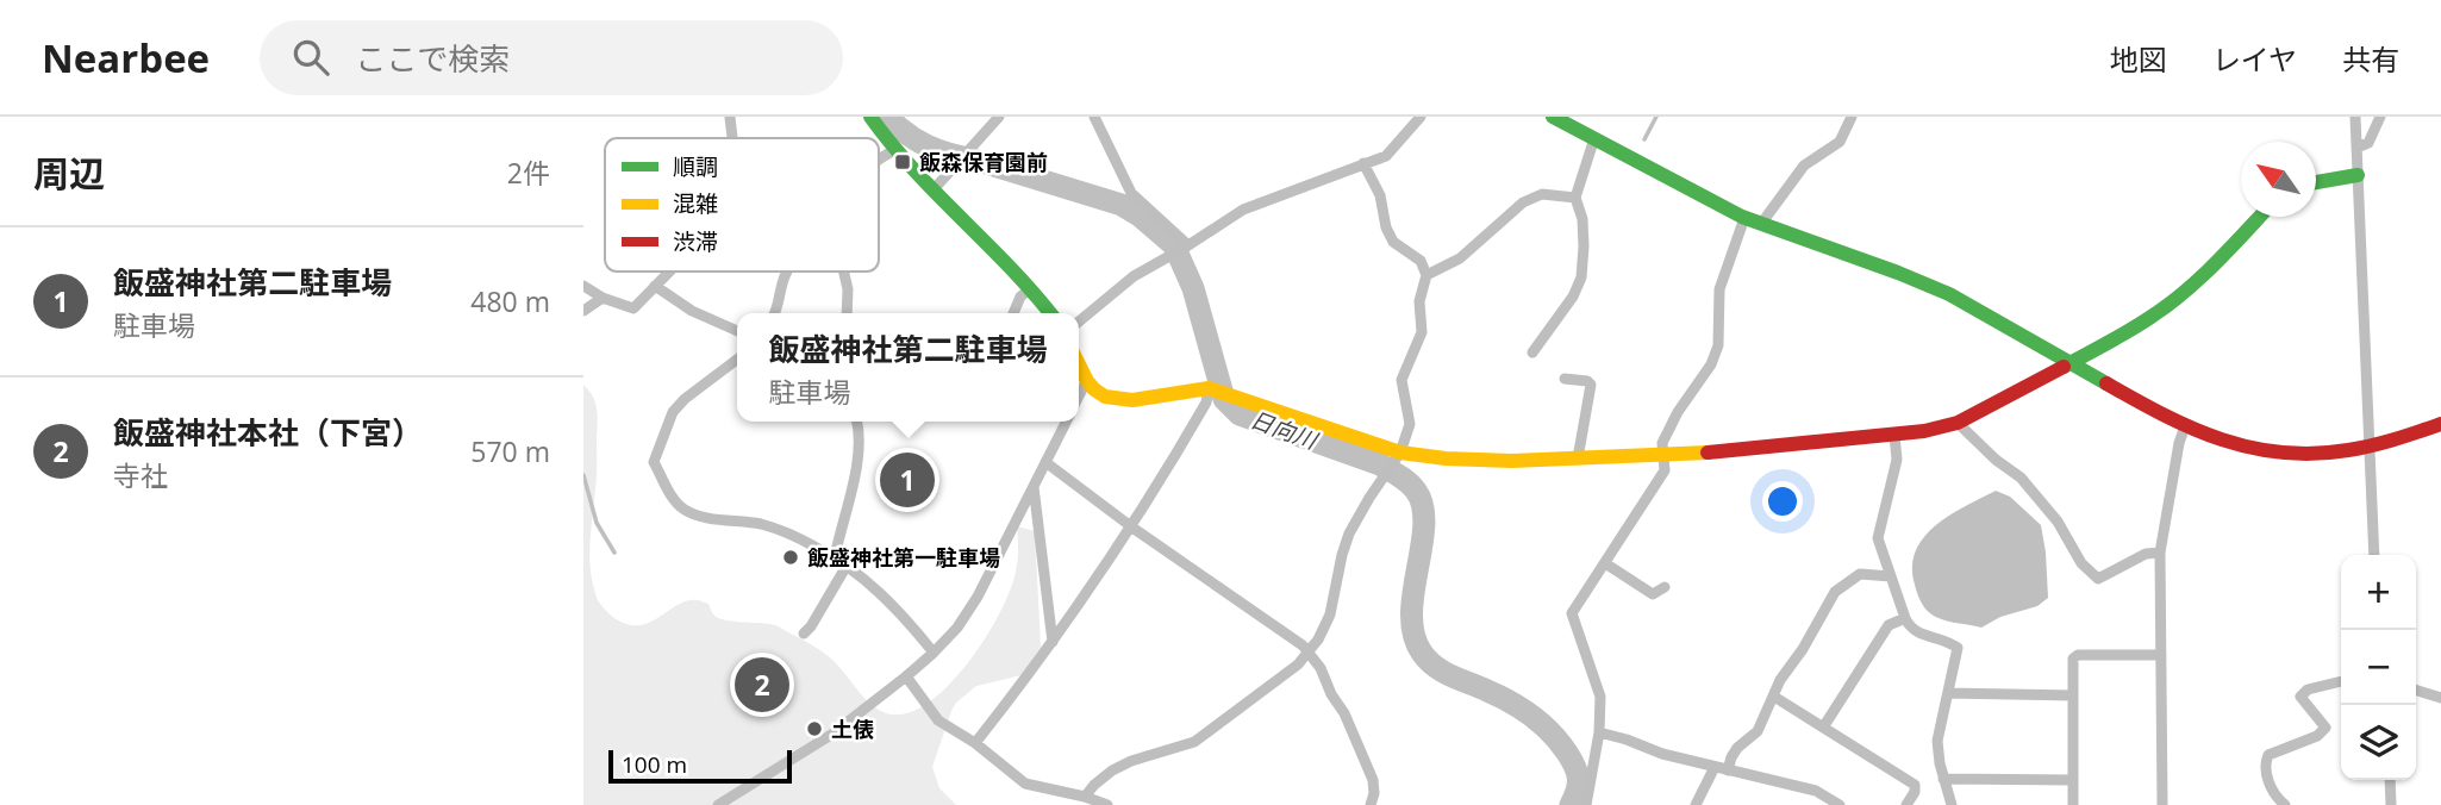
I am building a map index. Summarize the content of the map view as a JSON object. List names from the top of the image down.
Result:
{
  "water": ["日向川"],
  "places": {
    "transit": ["飯森保育園前"],
    "other": ["飯盛神社第一駐車場", "土俵"]
  },
  "legend": ["順調", "混雑", "渋滞"],
  "scale_bar": "100 m",
  "north": "top left",
  "page": {
    "header": "Nearbee",
    "search": "ここで検索",
    "nav": ["地図", "レイヤ", "共有"],
    "heading": ["周辺", "2件"],
    "list": [
      {
        "mark": "1",
        "name": "飯盛神社第二駐車場",
        "note": "駐車場",
        "value": "480 m"
      },
      {
        "mark": "2",
        "name": "飯盛神社本社（下宮）",
        "note": "寺社",
        "value": "570 m"
      }
    ],
    "popup": ["飯盛神社第二駐車場", "駐車場"],
    "pins": ["1", "2"],
    "map_buttons": ["+", "−"],
    "scale": "100 m"
  }
}
